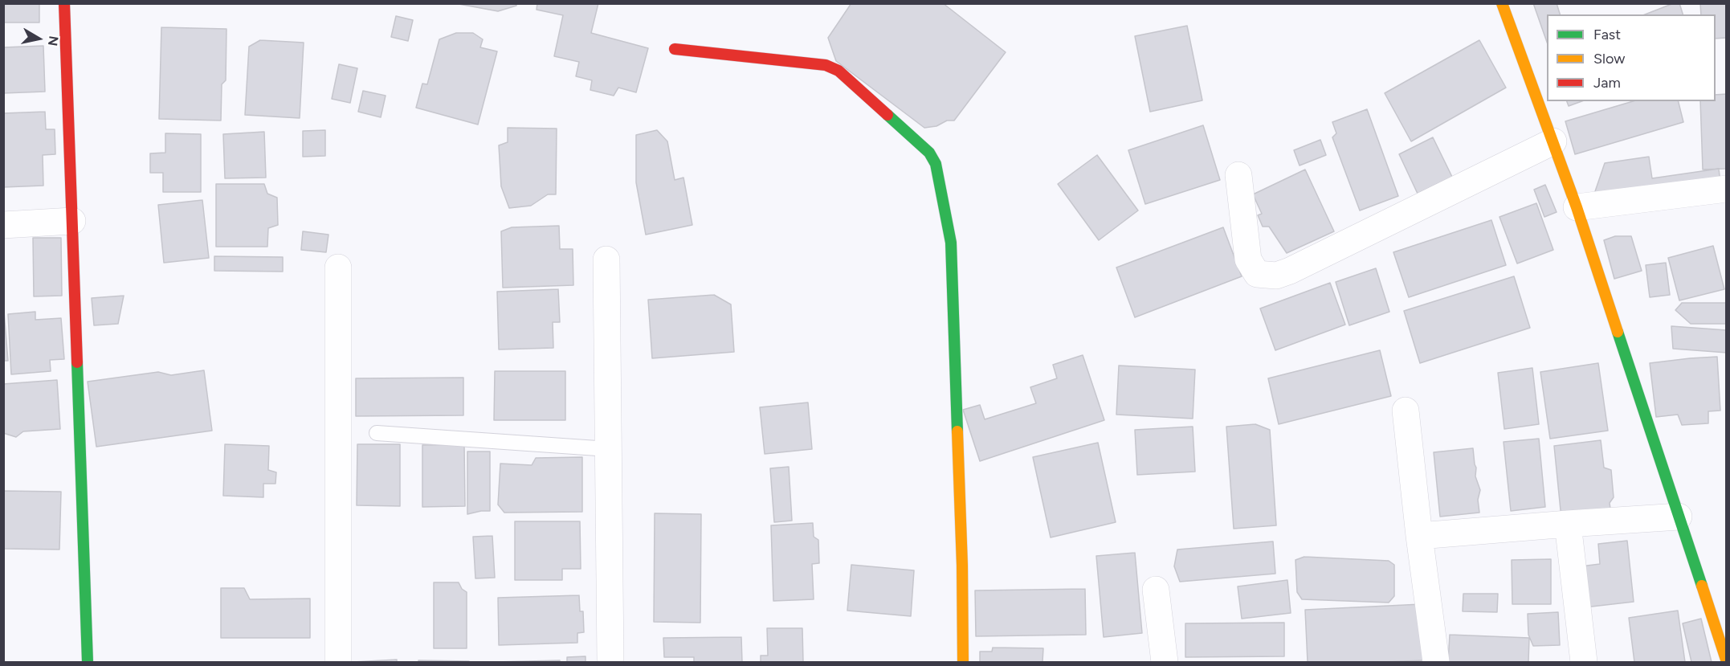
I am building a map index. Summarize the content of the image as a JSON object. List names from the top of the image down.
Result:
{
  "legend": ["Fast", "Slow", "Jam"],
  "north": "right"
}
